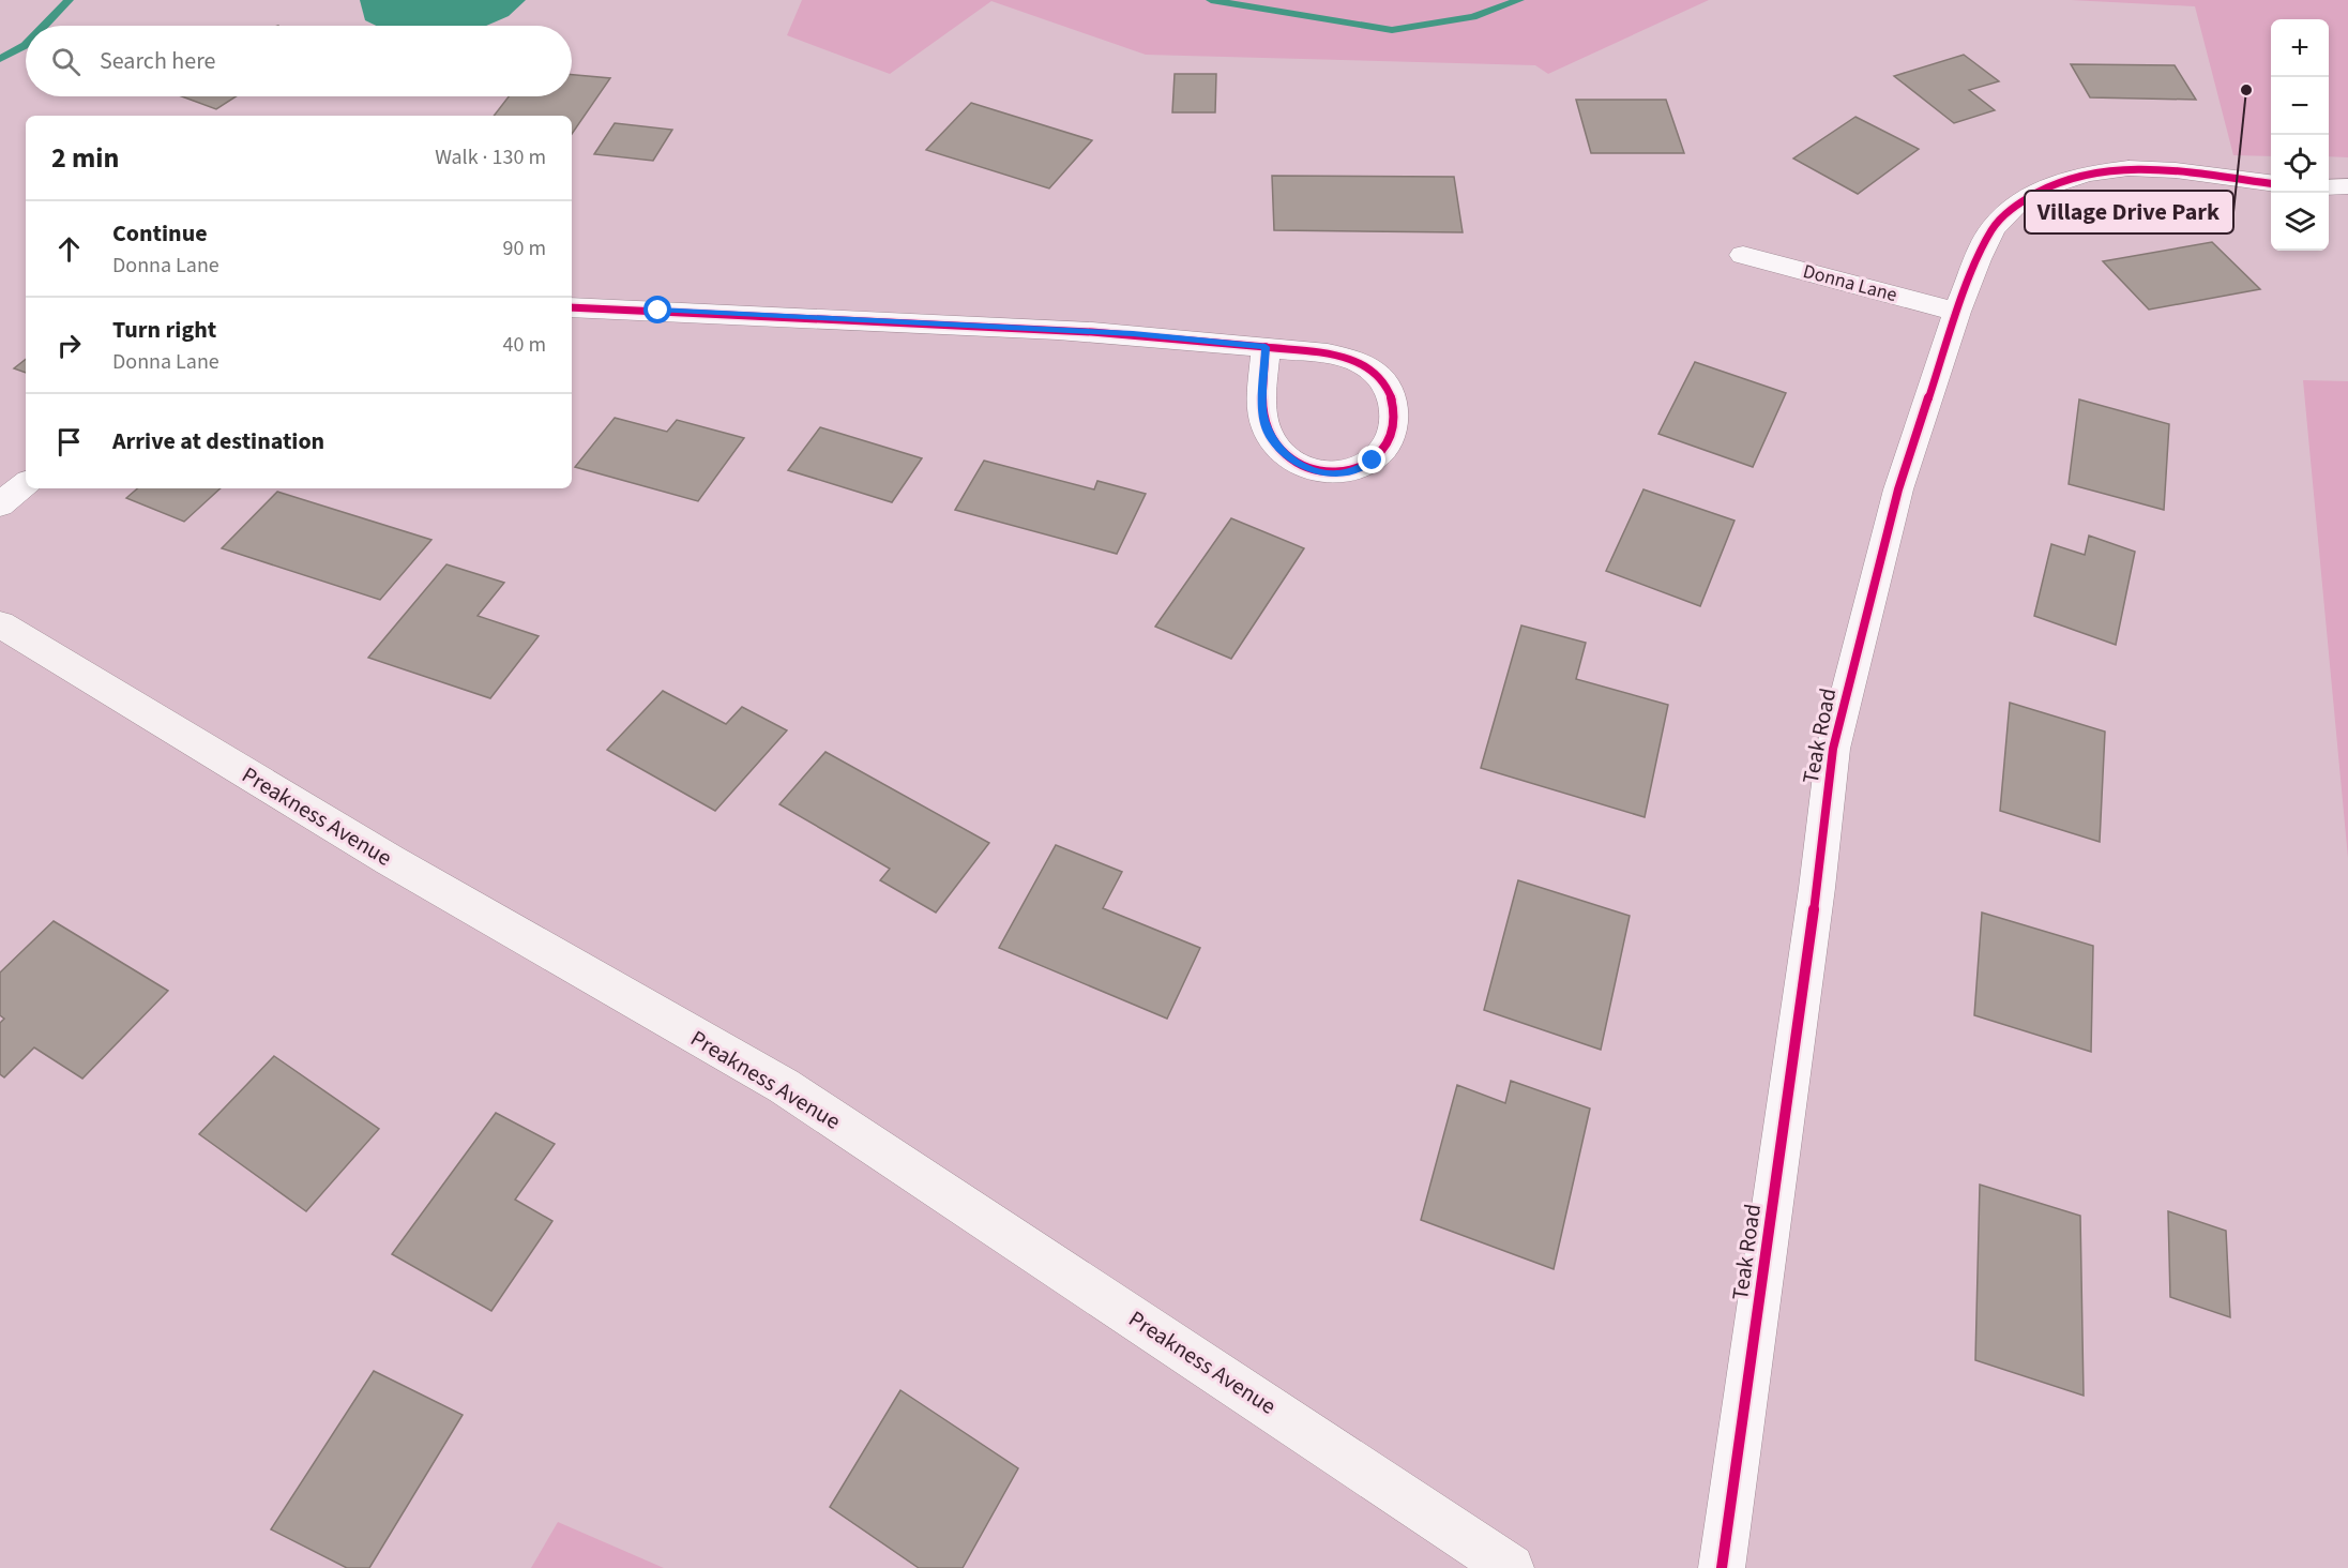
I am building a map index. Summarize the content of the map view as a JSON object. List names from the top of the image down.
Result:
{
  "streets": {
    "main road": ["Preakness Avenue"],
    "street": ["Donna Lane", "Teak Road"]
  },
  "crossings": [
    ["Donna Lane", "Teak Road"]
  ],
  "places": ["Village Drive Park"],
  "page": {
    "map_buttons": ["+", "−"],
    "search": "Search here",
    "heading": ["2 min", "Walk · 130 m"],
    "list": [
      ["Continue", "Donna Lane", "90 m"],
      ["Turn right", "Donna Lane", "40 m"],
      "Arrive at destination"
    ]
  }
}
